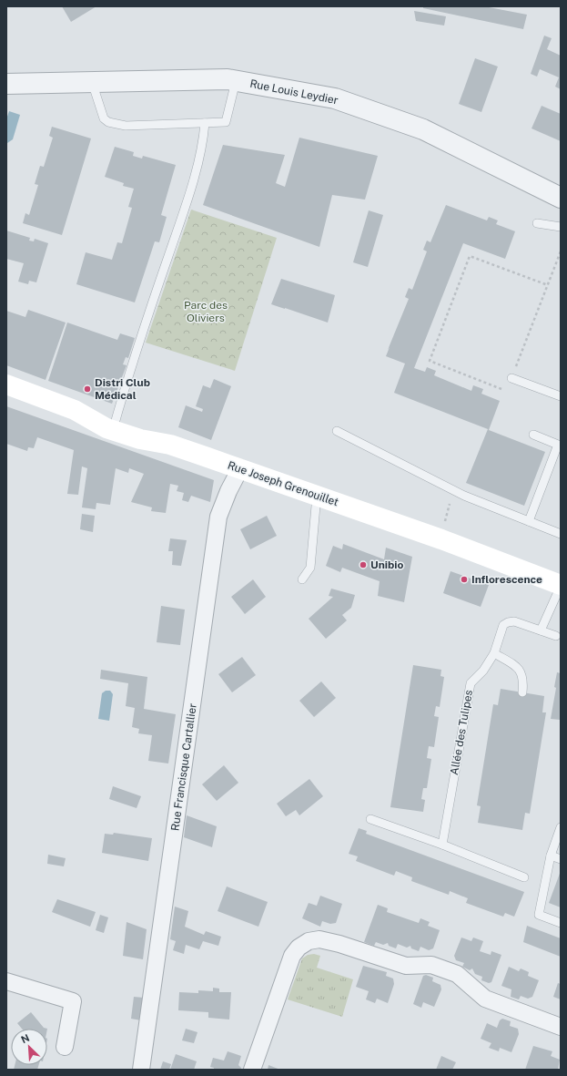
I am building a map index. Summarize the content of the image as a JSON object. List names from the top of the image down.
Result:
{
  "streets": {
    "main road": ["Rue Joseph Grenouillet"],
    "street": ["Rue Louis Leydier", "Rue Francisque Cartallier"],
    "lane": ["Allée des Tulipes"]
  },
  "crossings": [
    ["Rue Joseph Grenouillet", "Rue Francisque Cartallier"]
  ],
  "parks": ["Parc des Oliviers"],
  "places": ["Distri Club Médical", "Unibio", "Inflorescence"],
  "north": "top left"
}
